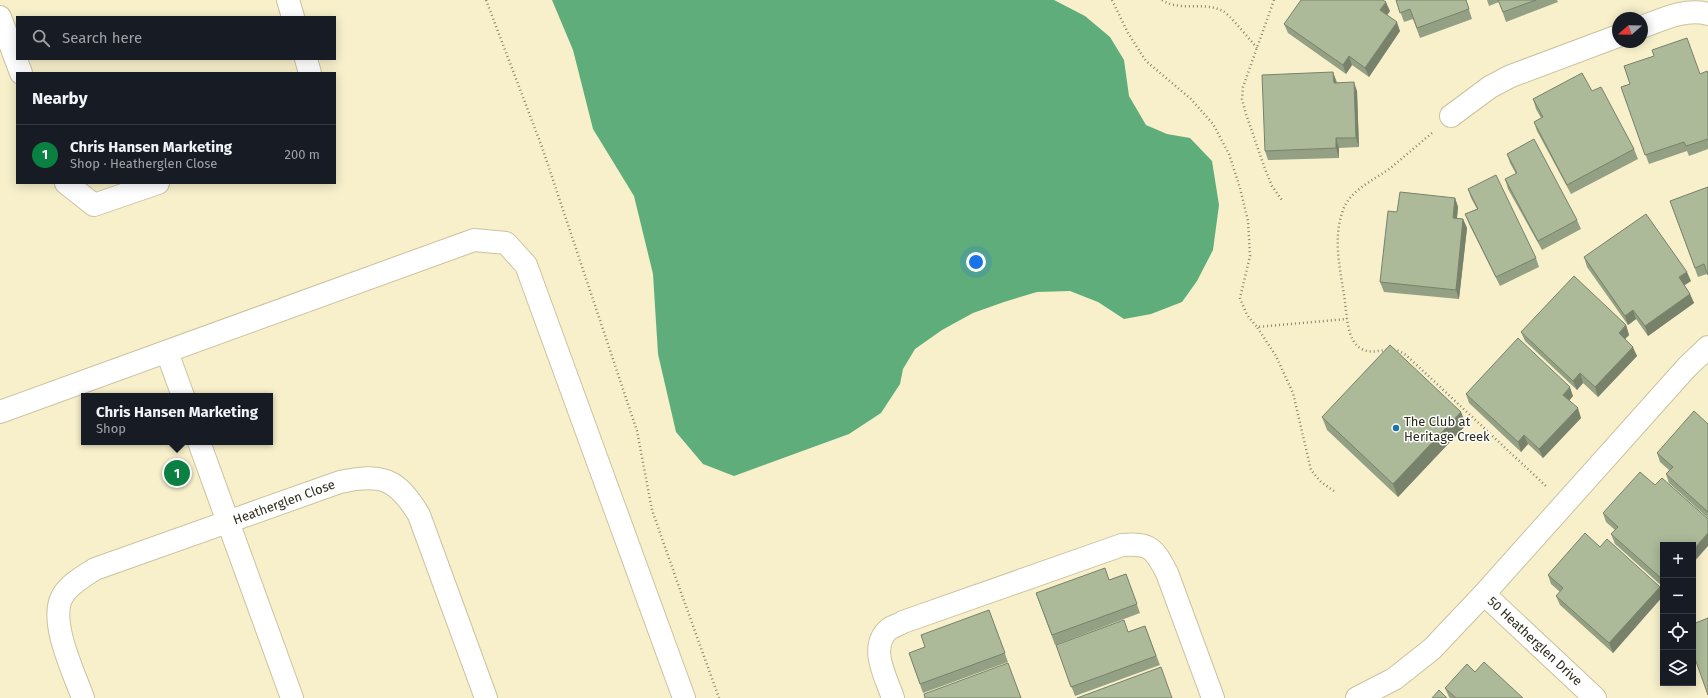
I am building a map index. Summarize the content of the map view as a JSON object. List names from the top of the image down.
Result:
{
  "streets": {
    "street": ["Heatherglen Close", "50 Heatherglen Drive"]
  },
  "places": ["The Club at Heritage Creek"],
  "north": "left",
  "page": {
    "search": "Search here",
    "heading": "Nearby",
    "list": [
      {
        "mark": "1",
        "name": "Chris Hansen Marketing",
        "note": "Shop · Heatherglen Close",
        "value": "200 m"
      }
    ],
    "popup": ["Chris Hansen Marketing", "Shop"],
    "pins": "1",
    "map_buttons": ["+", "−"]
  }
}
